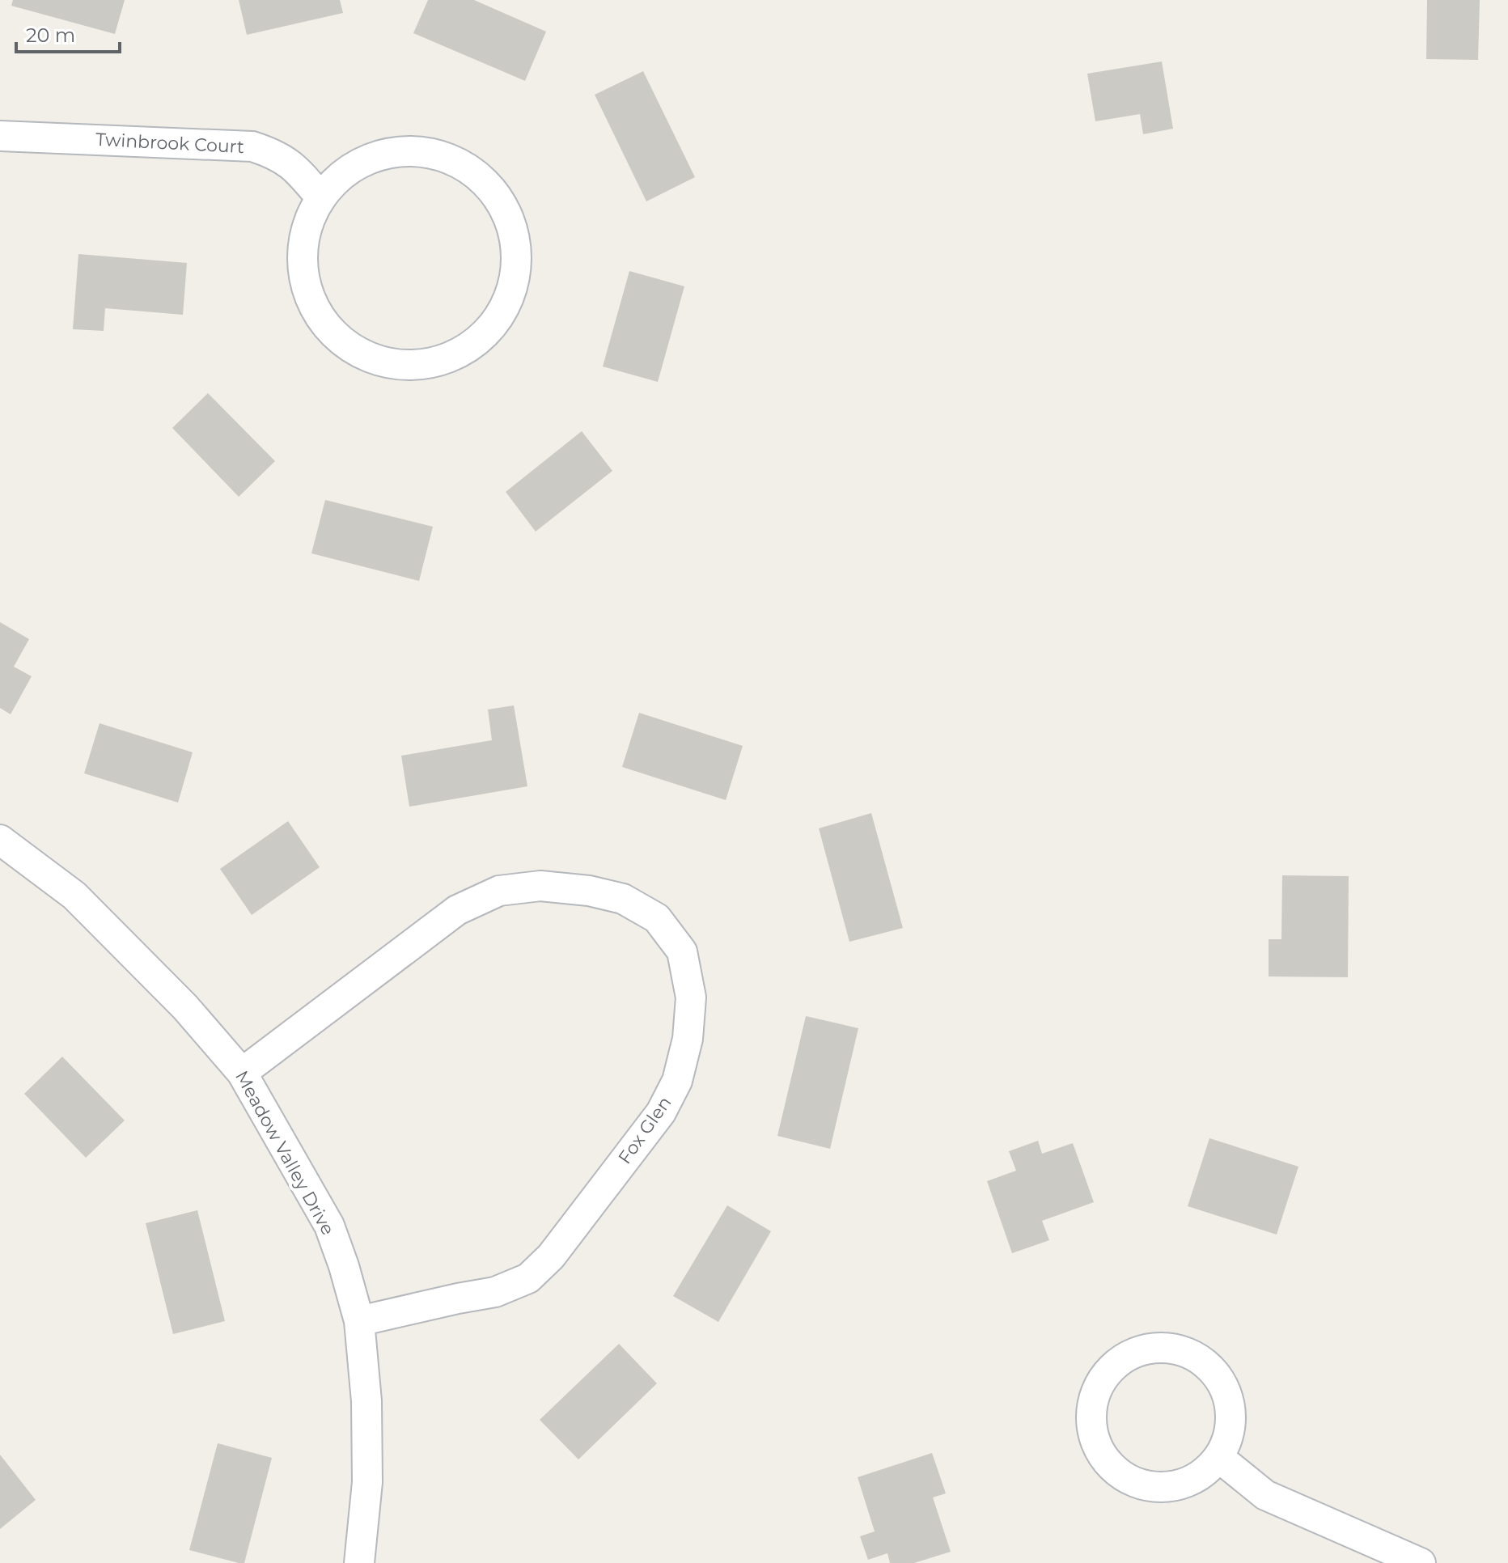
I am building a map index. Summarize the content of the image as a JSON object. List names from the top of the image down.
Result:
{
  "streets": {
    "street": ["Twinbrook Court", "Fox Glen", "Meadow Valley Drive"]
  },
  "crossings": [
    ["Fox Glen", "Meadow Valley Drive"]
  ],
  "scale_bar": "20 m"
}
